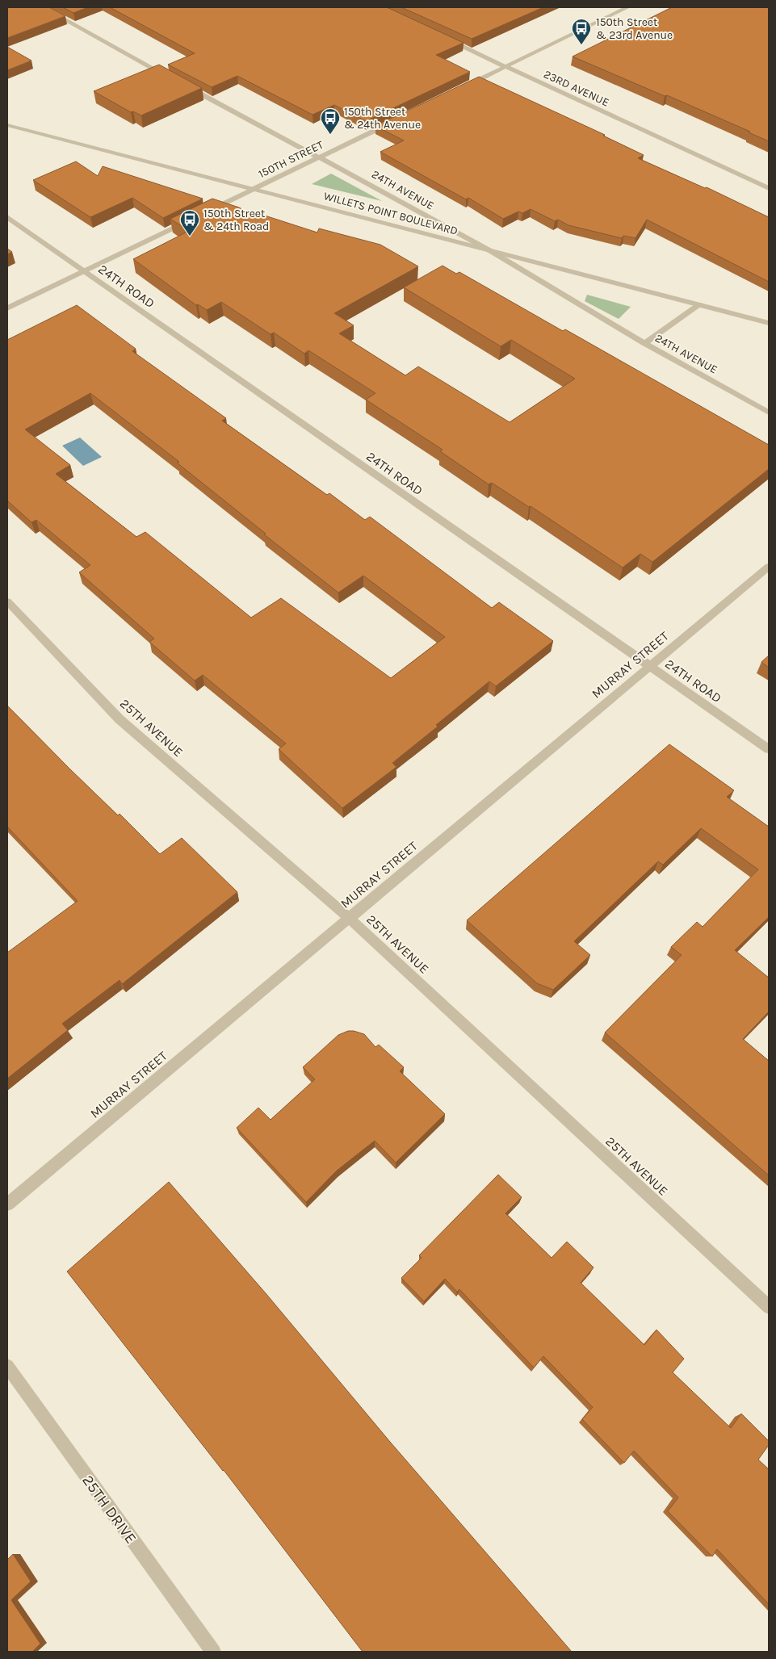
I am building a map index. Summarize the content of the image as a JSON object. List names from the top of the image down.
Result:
{
  "streets": {
    "street": [
      "23RD AVENUE",
      "150TH STREET",
      "24TH AVENUE",
      "WILLETS POINT BOULEVARD",
      "24TH ROAD",
      "MURRAY STREET",
      "25TH AVENUE",
      "25TH DRIVE"
    ]
  },
  "crossings": [
    ["150TH STREET", "24TH AVENUE"],
    ["150TH STREET", "WILLETS POINT BOULEVARD"],
    ["24TH AVENUE", "WILLETS POINT BOULEVARD"],
    ["24TH ROAD", "MURRAY STREET"],
    ["MURRAY STREET", "25TH AVENUE"]
  ],
  "places": {
    "bus stop": ["150th Street & 23rd Avenue", "150th Street & 24th Avenue", "150th Street & 24th Road"]
  }
}
